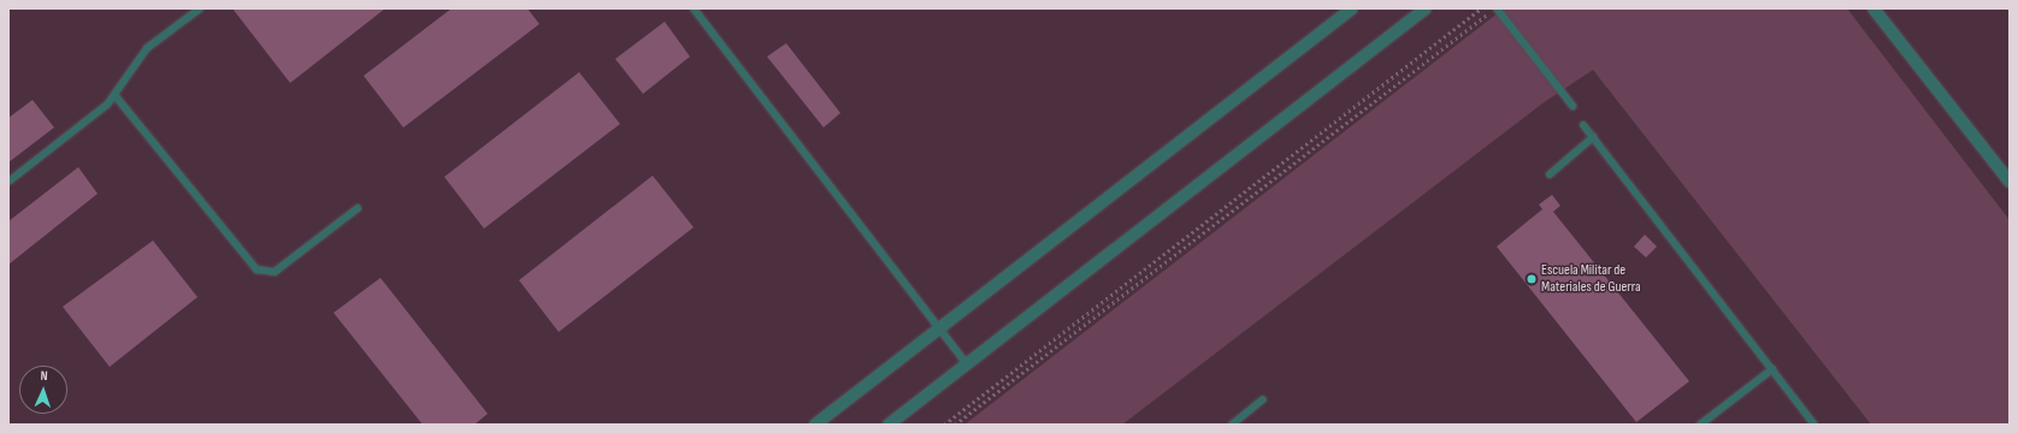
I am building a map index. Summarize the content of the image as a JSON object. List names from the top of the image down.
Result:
{
  "places": ["Escuela Militar de Materiales de Guerra"],
  "north": "top"
}
